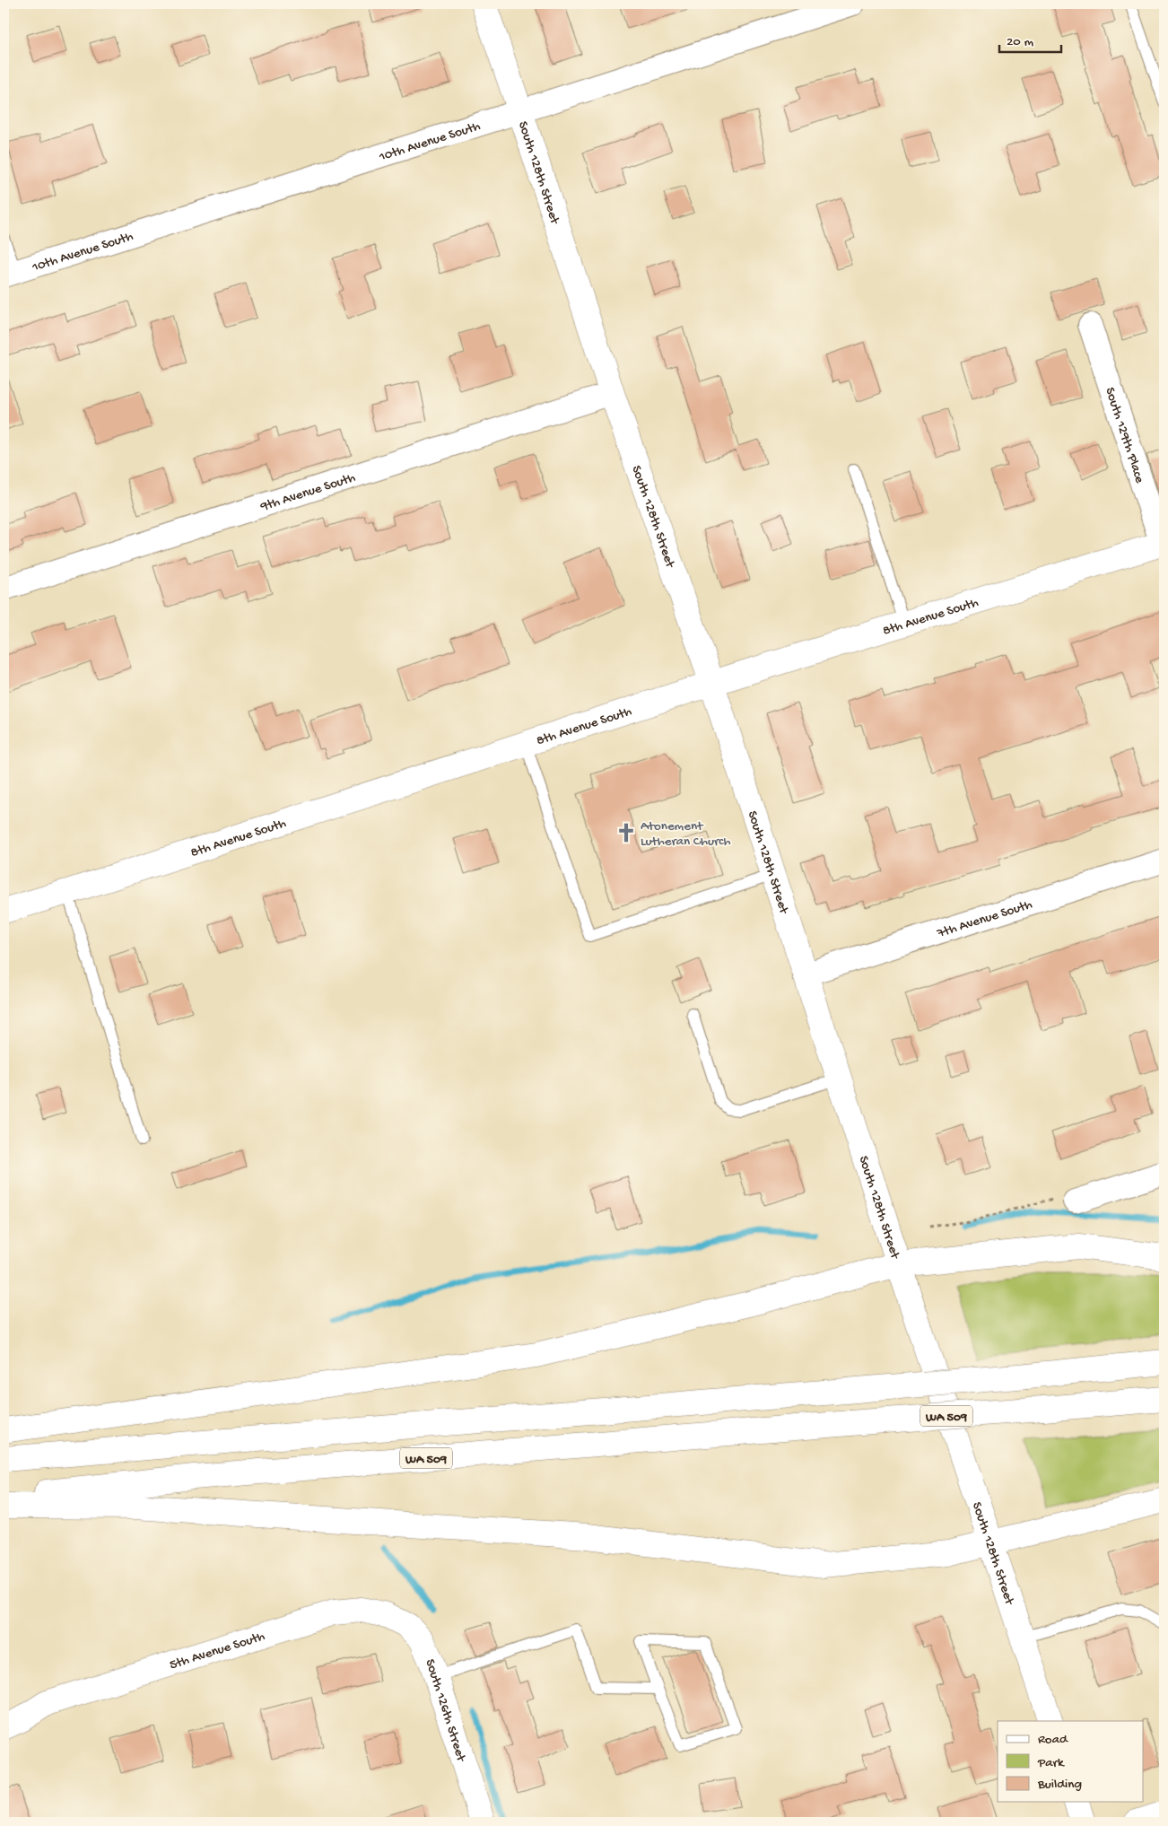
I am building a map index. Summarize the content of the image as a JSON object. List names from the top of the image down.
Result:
{
  "streets": {
    "main road": [
      "South 128th Street",
      "8th Avenue South",
      "WA 509",
      "5th Avenue South",
      "South 126th Street"
    ],
    "street": [
      "10th Avenue South",
      "South 129th Place",
      "9th Avenue South",
      "7th Avenue South"
    ]
  },
  "crossings": [
    ["10th Avenue South", "South 128th Street"],
    ["South 128th Street", "9th Avenue South"],
    ["South 128th Street", "8th Avenue South"],
    ["South 128th Street", "7th Avenue South"],
    ["South 129th Place", "8th Avenue South"],
    ["5th Avenue South", "South 126th Street"]
  ],
  "places": {
    "church": ["Atonement Lutheran Church"]
  },
  "legend": ["Road", "Park", "Building"],
  "scale_bar": "20 m"
}
